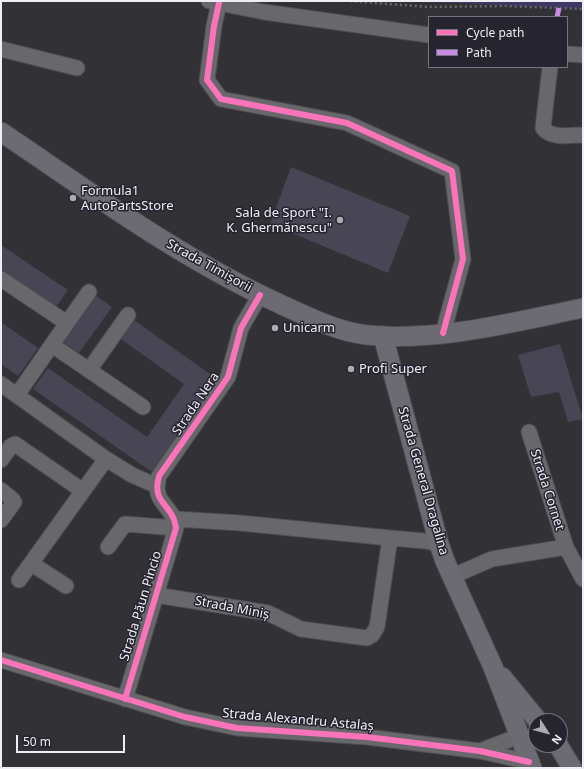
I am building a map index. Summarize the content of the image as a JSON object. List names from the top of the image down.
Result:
{
  "streets": {
    "main road": ["Strada Timișorii", "Strada General Dragalina"],
    "street": [
      "Strada Nera",
      "Strada Cornet",
      "Strada Păun Pincio",
      "Strada Miniș",
      "Strada Alexandru Astalaș"
    ]
  },
  "crossings": [
    ["Strada Timișorii", "Strada Nera"],
    ["Strada Timișorii", "Strada General Dragalina"],
    ["Strada General Dragalina", "Strada Cornet"],
    ["Strada General Dragalina", "Strada Alexandru Astalaș"],
    ["Strada Păun Pincio", "Strada Miniș"],
    ["Strada Păun Pincio", "Strada Alexandru Astalaș"]
  ],
  "places": [
    "Formula1 AutoPartsStore",
    "Sala de Sport \"I. K. Ghermănescu\"",
    "Unicarm",
    "Profi Super"
  ],
  "legend": ["Cycle path", "Path"],
  "scale_bar": "50 m",
  "north": "bottom right"
}
